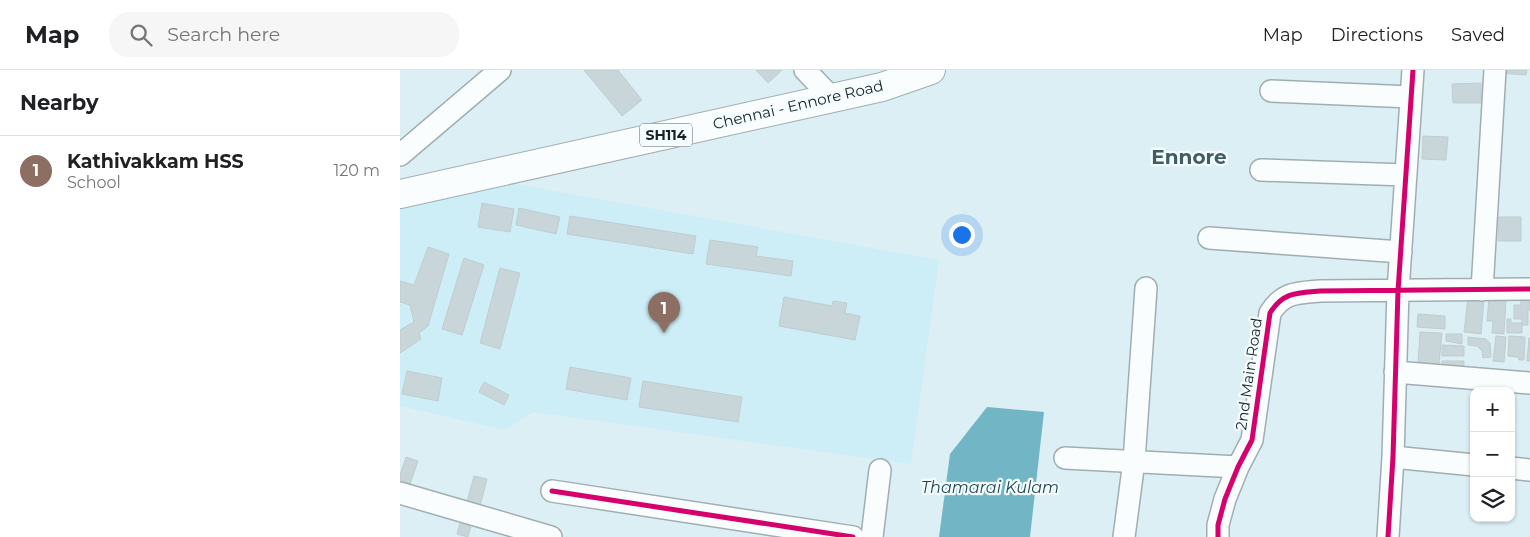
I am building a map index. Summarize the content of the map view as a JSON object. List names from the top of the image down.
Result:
{
  "streets": {
    "main road": ["Chennai - Ennore Road", "SH114"],
    "street": ["2nd Main Road"]
  },
  "districts": ["Ennore"],
  "water": ["Thamarai Kulam"],
  "page": {
    "header": "Map",
    "search": "Search here",
    "nav": ["Map", "Directions", "Saved"],
    "heading": "Nearby",
    "list": [
      {
        "mark": "1",
        "name": "Kathivakkam HSS",
        "note": "School",
        "value": "120 m"
      }
    ],
    "pins": "1",
    "map_buttons": ["+", "−"]
  }
}
